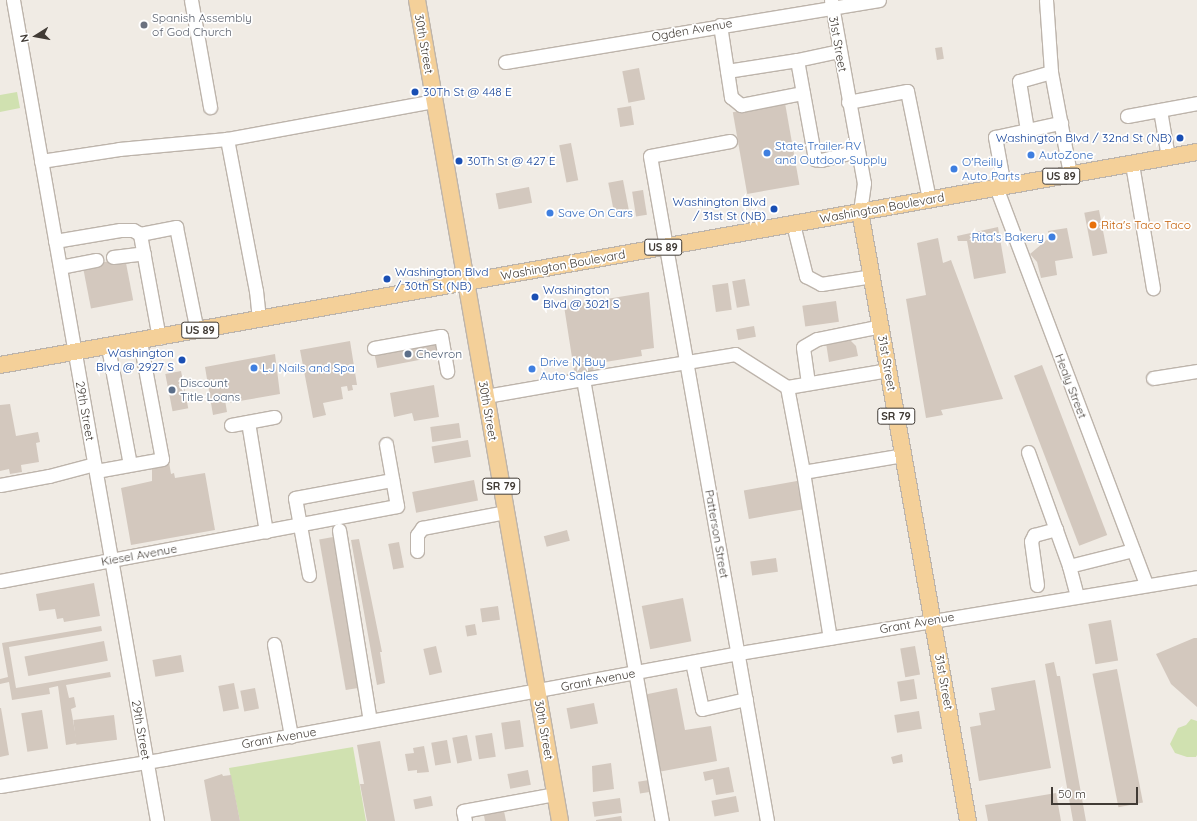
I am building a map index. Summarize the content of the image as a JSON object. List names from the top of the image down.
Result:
{
  "streets": {
    "main road": [
      "30th Street",
      "31st Street",
      "US 89",
      "Washington Boulevard",
      "SR 79"
    ],
    "street": [
      "Ogden Avenue",
      "Healy Street",
      "29th Street",
      "Patterson Street",
      "Kiesel Avenue",
      "Grant Avenue"
    ]
  },
  "crossings": [
    ["Ogden Avenue", "31st Street"],
    ["30th Street", "Washington Boulevard"],
    ["30th Street", "Grant Avenue"],
    ["31st Street", "Washington Boulevard"],
    ["31st Street", "Grant Avenue"],
    ["Washington Boulevard", "Healy Street"],
    ["Washington Boulevard", "29th Street"],
    ["Washington Boulevard", "Patterson Street"],
    ["Healy Street", "Grant Avenue"],
    ["29th Street", "Kiesel Avenue"],
    ["29th Street", "Grant Avenue"],
    ["Patterson Street", "Grant Avenue"]
  ],
  "places": [
    "Spanish Assembly of God Church",
    "30Th St @ 448 E",
    "Washington Blvd / 32nd St (NB)",
    "State Trailer RV and Outdoor Supply",
    "AutoZone",
    "30Th St @ 427 E",
    "O'Reilly Auto Parts",
    "Washington Blvd / 31st St (NB)",
    "Save On Cars",
    "Rita's Taco Taco",
    "Rita's Bakery",
    "Washington Blvd / 30th St (NB)",
    "Washington Blvd @ 3021 S",
    "Chevron",
    "Washington Blvd @ 2927 S",
    "LJ Nails and Spa",
    "Drive N Buy Auto Sales",
    "Discount Title Loans"
  ],
  "scale_bar": "50 m",
  "north": "left"
}
